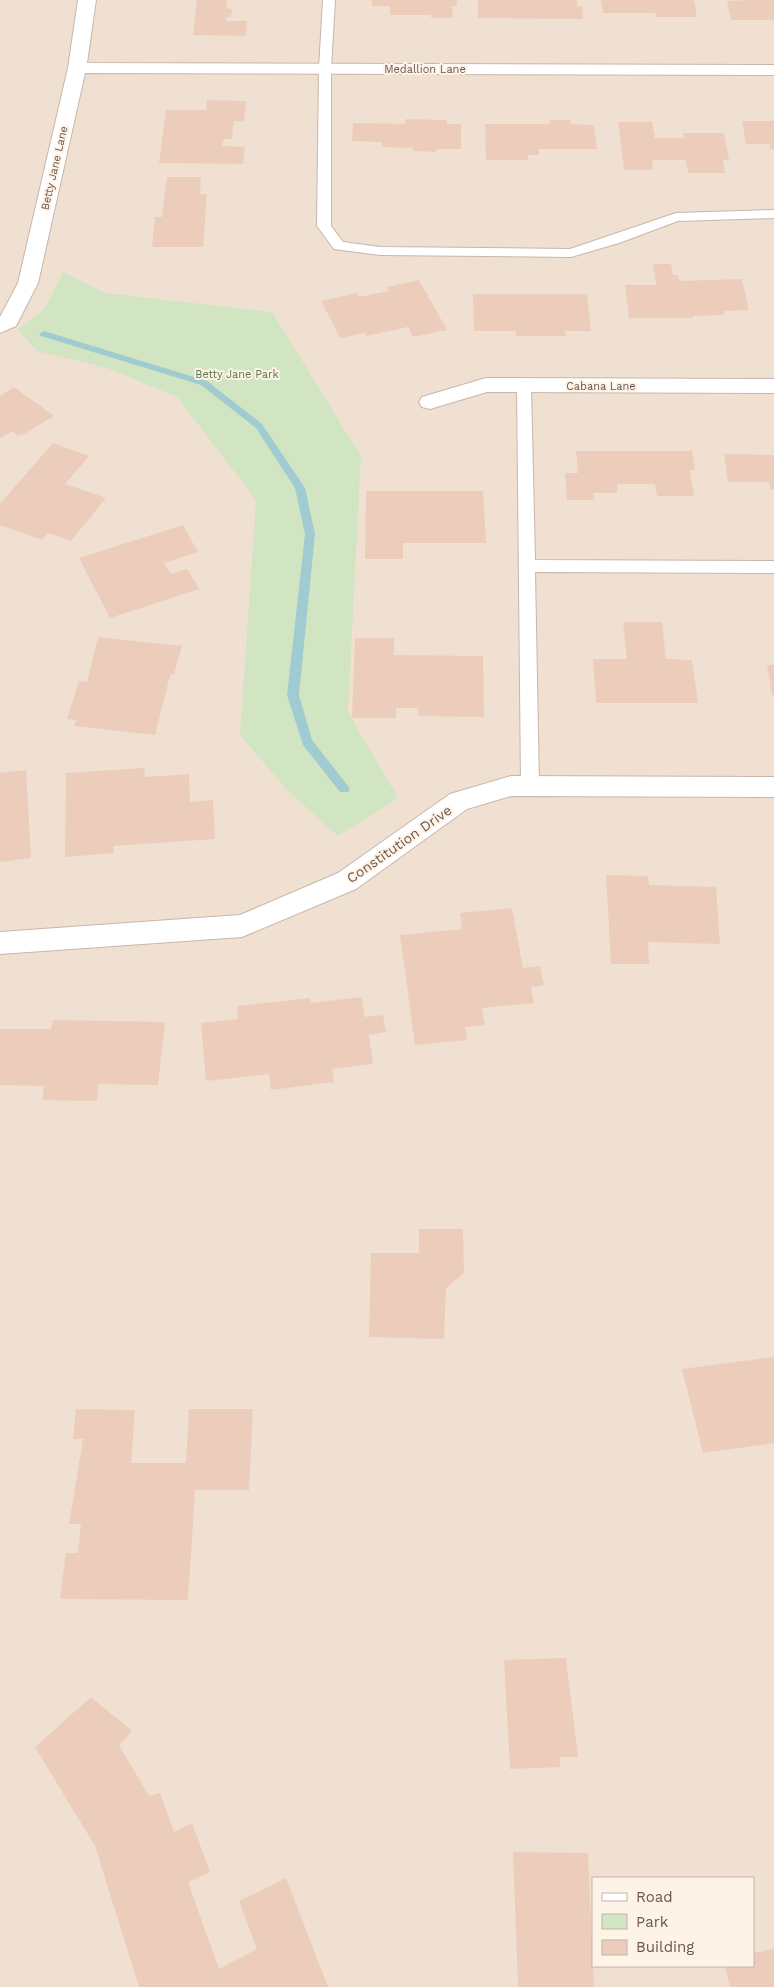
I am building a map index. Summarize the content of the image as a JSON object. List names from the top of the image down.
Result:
{
  "streets": {
    "street": [
      "Medallion Lane",
      "Betty Jane Lane",
      "Cabana Lane",
      "Constitution Drive"
    ]
  },
  "crossings": [
    ["Medallion Lane", "Betty Jane Lane"]
  ],
  "parks": ["Betty Jane Park"],
  "legend": ["Road", "Park", "Building"]
}
